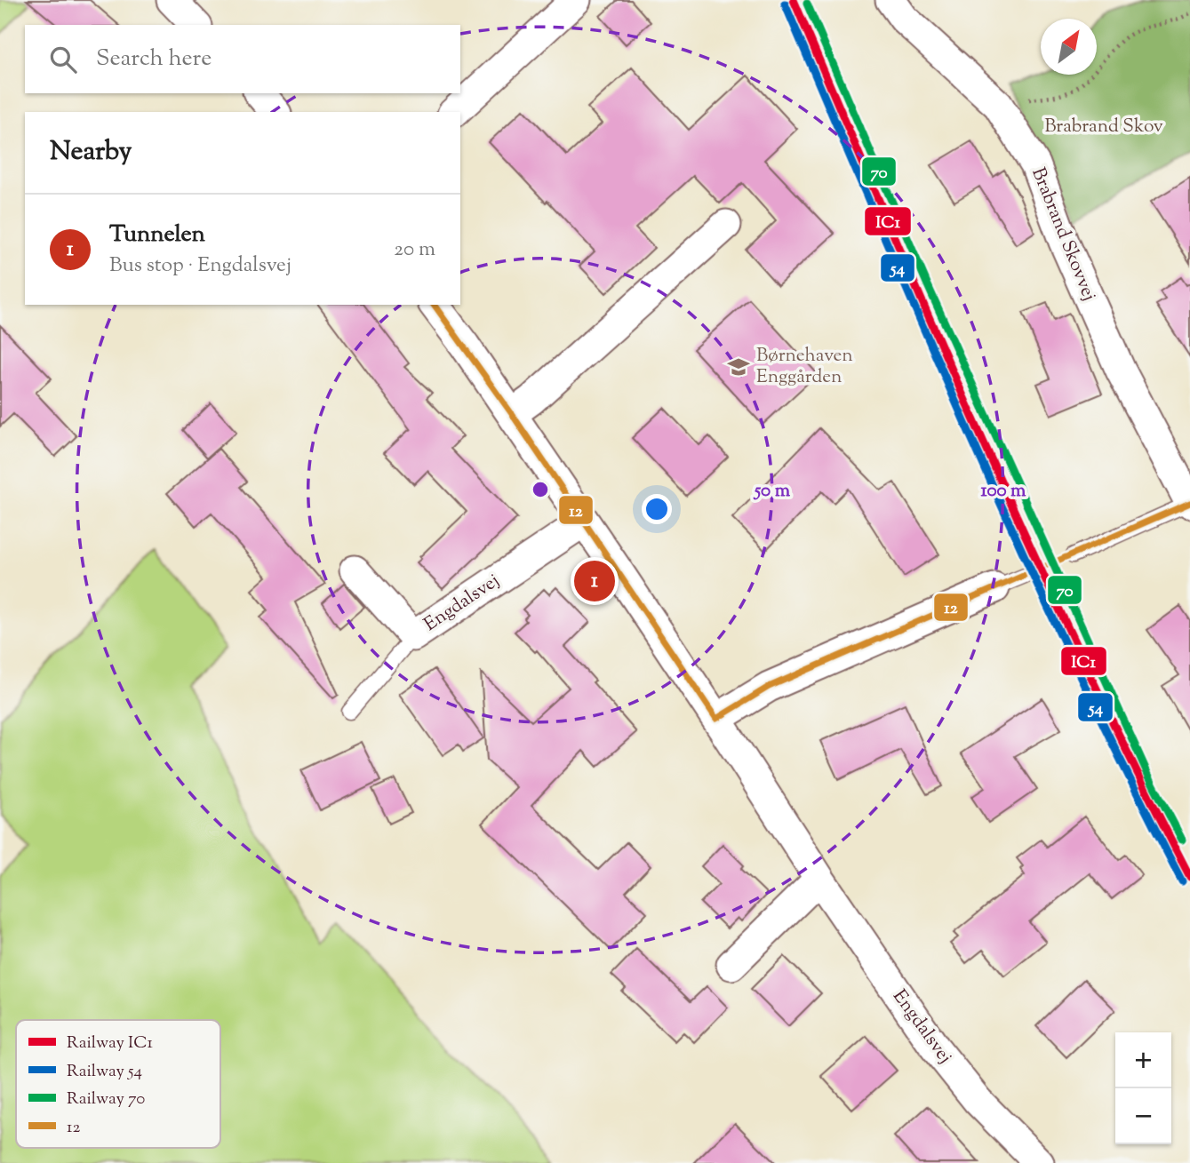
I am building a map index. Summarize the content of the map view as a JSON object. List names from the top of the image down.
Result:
{
  "streets": {
    "street": ["Brabrand Skovvej", "Engdalsvej"]
  },
  "parks": ["Brabrand Skov"],
  "places": {
    "school or university": ["Børnehaven Enggården"]
  },
  "lines": [
    "rail line IC1",
    "rail line 54",
    "rail line 70",
    "transit line 12"
  ],
  "legend": [
    "Railway IC1",
    "Railway 54",
    "Railway 70",
    "12"
  ],
  "north": "top right",
  "page": {
    "search": "Search here",
    "heading": "Nearby",
    "list": [
      {
        "mark": "1",
        "name": "Tunnelen",
        "note": "Bus stop · Engdalsvej",
        "value": "20 m"
      }
    ],
    "pins": "1",
    "map_buttons": ["+", "−"]
  },
  "rings": ["50 m", "100 m"]
}
